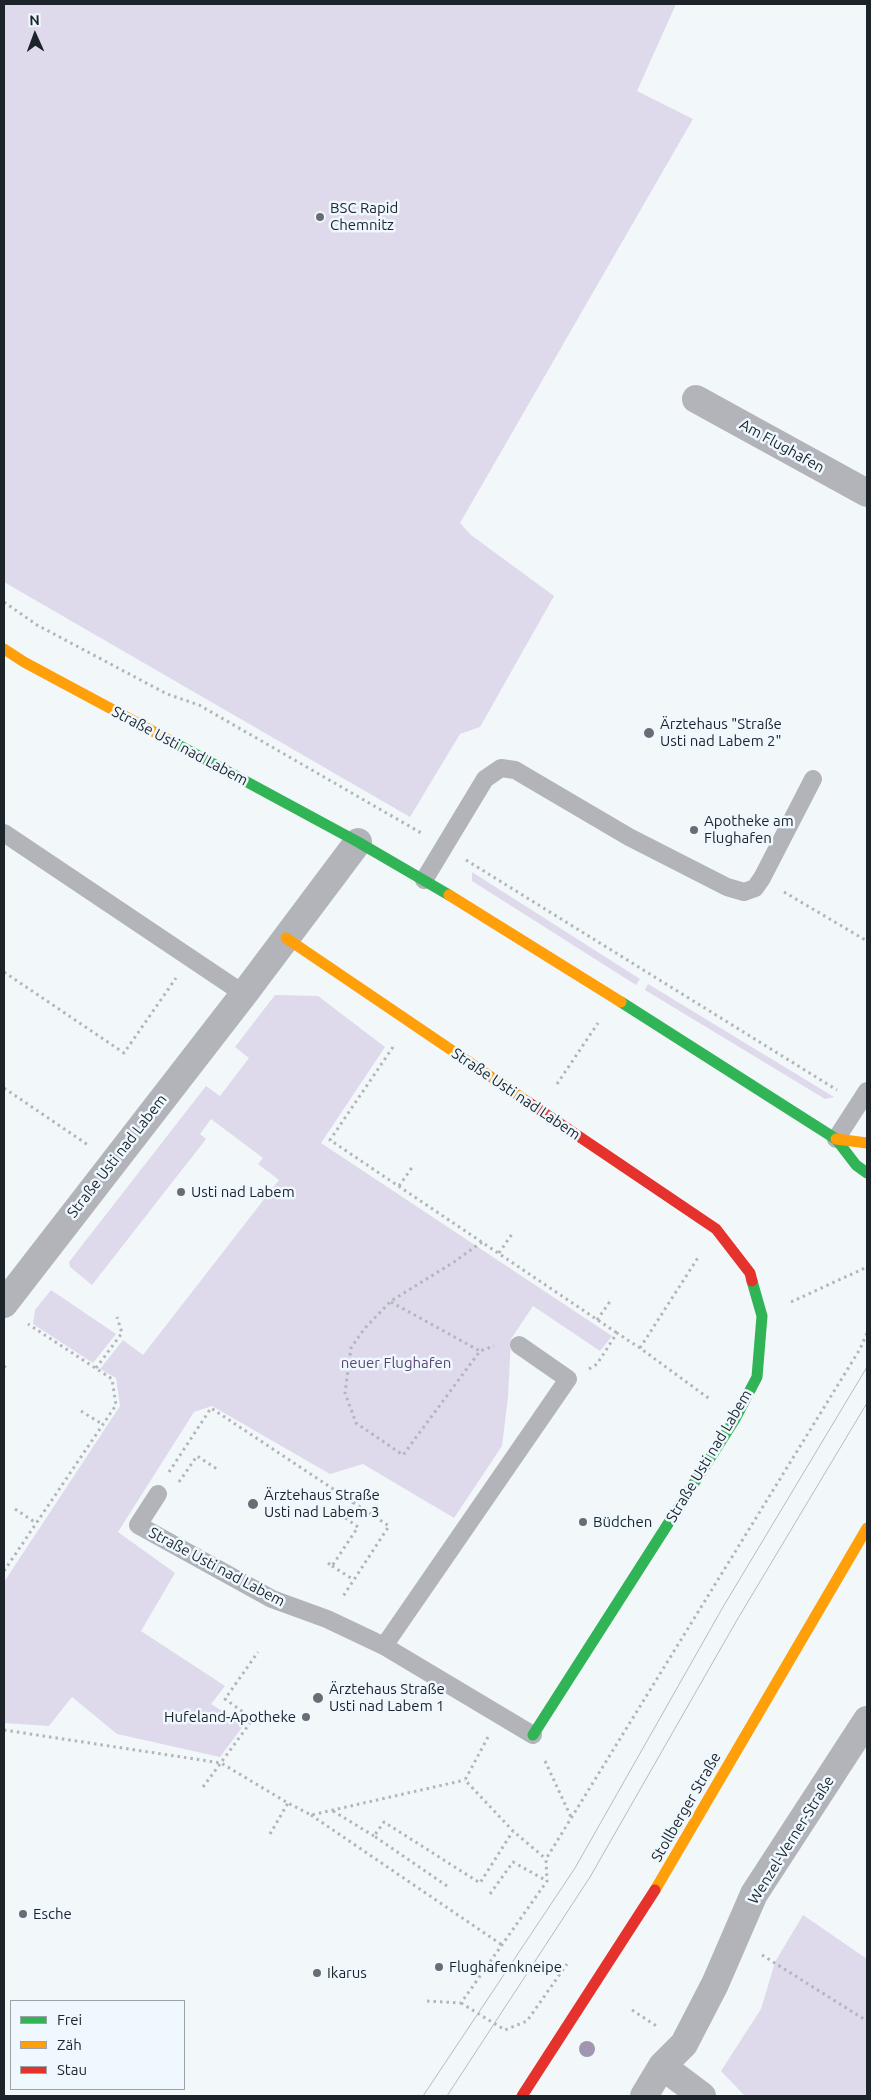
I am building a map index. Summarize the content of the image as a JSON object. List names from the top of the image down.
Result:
{
  "streets": {
    "main road": ["Straße Usti nad Labem", "Stollberger Straße"],
    "street": ["Am Flughafen", "Wenzel-Verner-Straße"]
  },
  "parks": ["neuer Flughafen"],
  "places": [
    "BSC Rapid Chemnitz",
    "Ärztehaus \"Straße Usti nad Labem 2\"",
    "Apotheke am Flughafen",
    "Usti nad Labem",
    "Ärztehaus Straße Usti nad Labem 3",
    "Büdchen",
    "Ärztehaus Straße Usti nad Labem 1",
    "Hufeland-Apotheke",
    "Esche",
    "Flughafenkneipe",
    "Ikarus"
  ],
  "legend": ["Frei", "Zäh", "Stau"],
  "north": "top"
}
